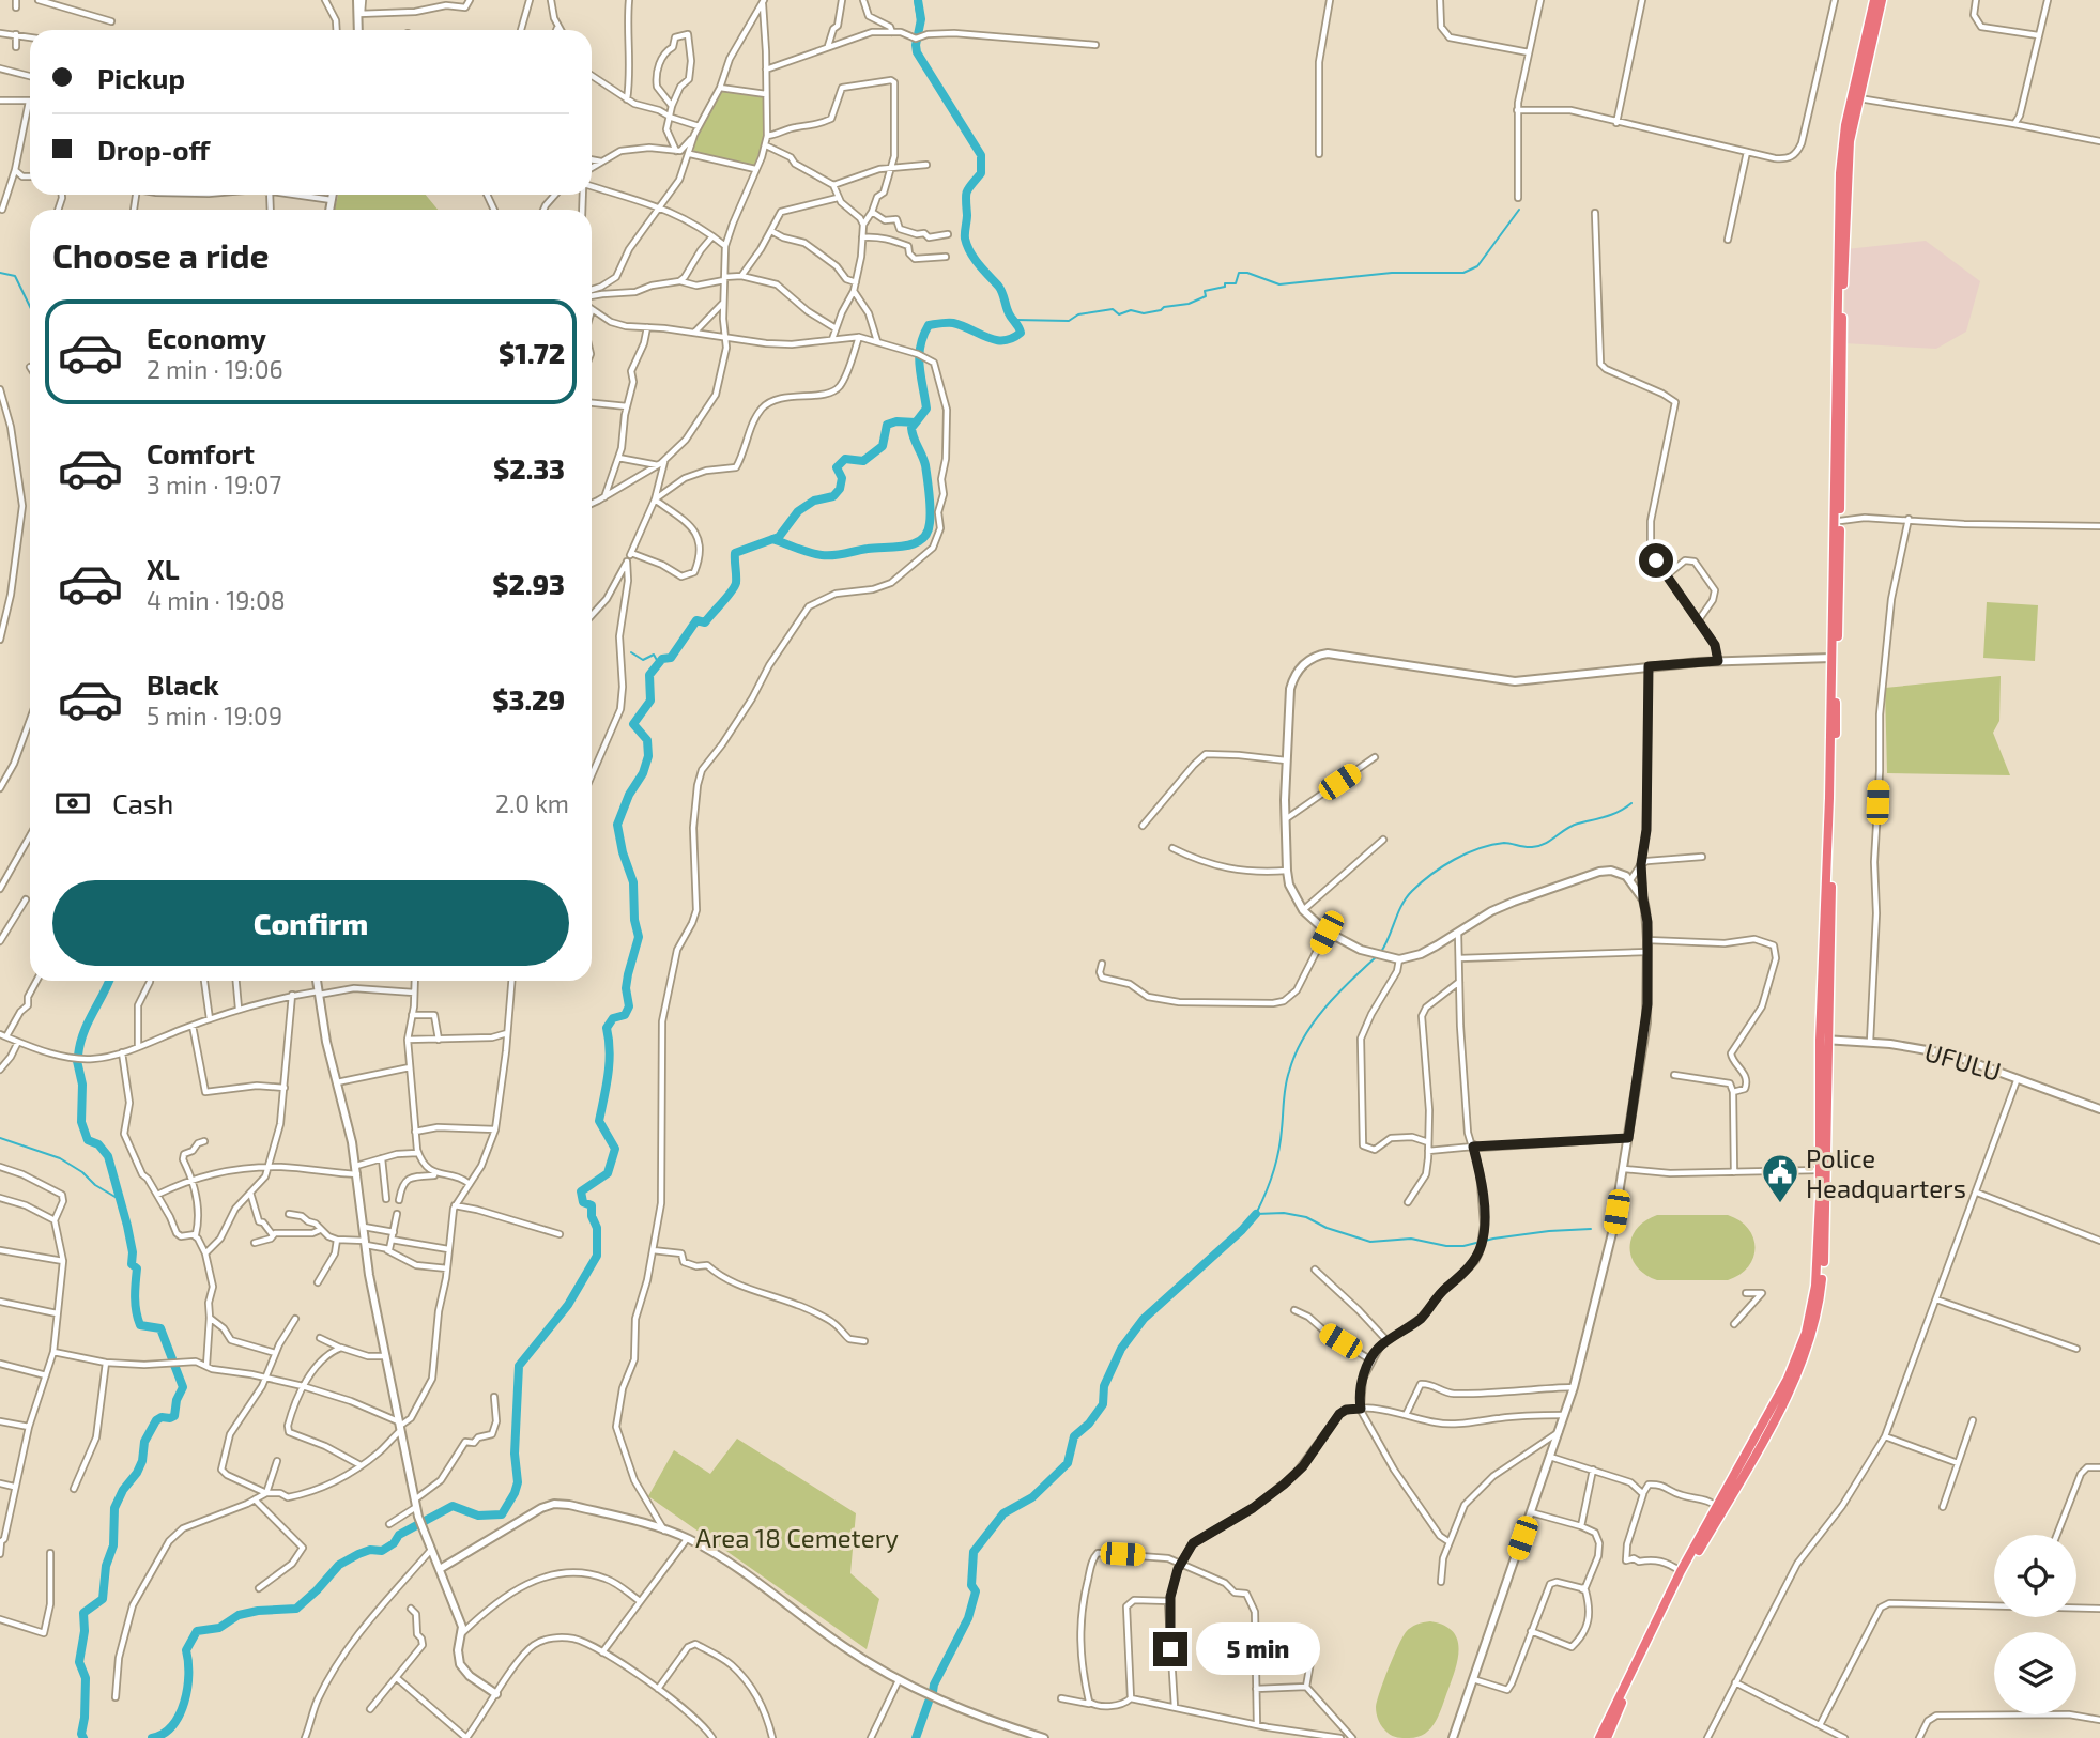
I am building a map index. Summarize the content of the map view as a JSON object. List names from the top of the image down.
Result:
{
  "streets": {
    "street": ["UFULU"]
  },
  "parks": ["Area 18 Cemetery"],
  "places": {
    "public building": ["Police Headquarters"]
  },
  "page": {
    "banner": ["Pickup", "Drop-off"],
    "heading": "Choose a ride",
    "list": [
      {
        "name": "Economy",
        "note": "2 min · 19:06",
        "value": "$1.72"
      },
      {
        "name": "Comfort",
        "note": "3 min · 19:07",
        "value": "$2.33"
      },
      {
        "name": "XL",
        "note": "4 min · 19:08",
        "value": "$2.93"
      },
      {
        "name": "Black",
        "note": "5 min · 19:09",
        "value": "$3.29"
      }
    ],
    "pay": ["Cash", "2.0 km"],
    "buttons": "Confirm",
    "bubble": "5 min"
  }
}
